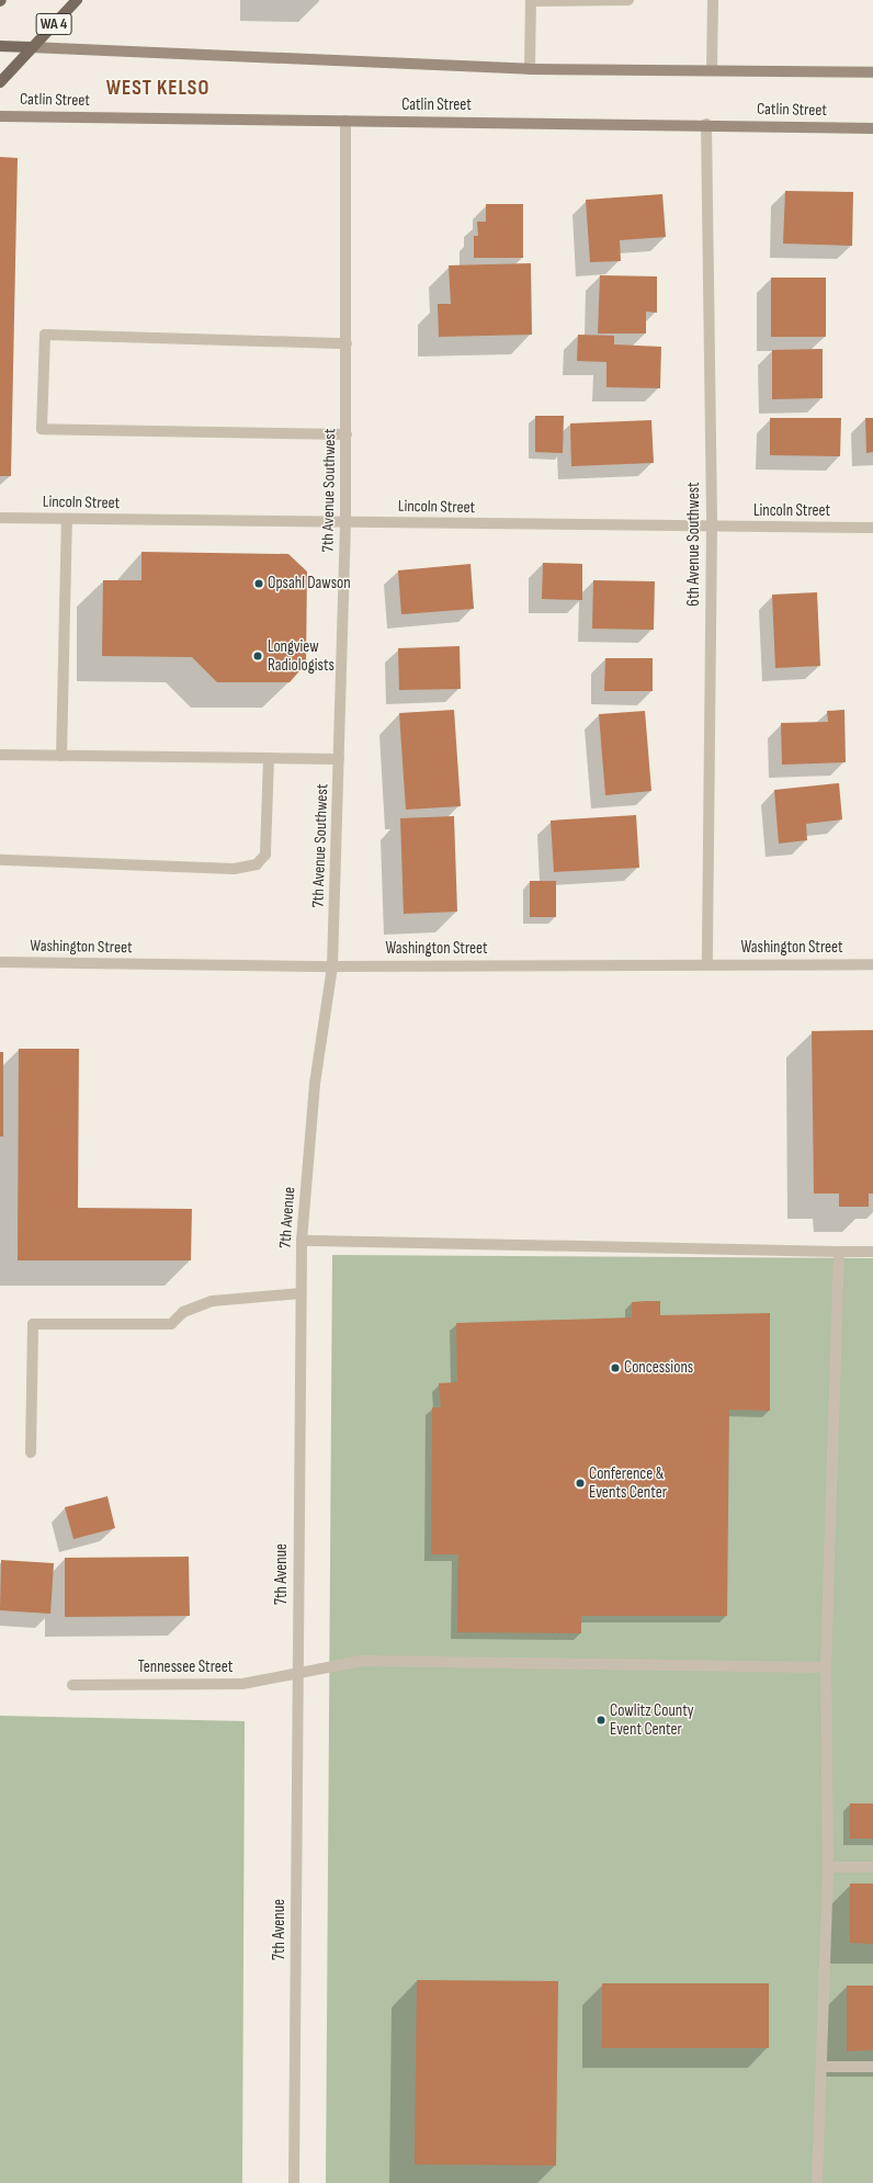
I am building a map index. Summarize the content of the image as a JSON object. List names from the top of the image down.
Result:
{
  "streets": {
    "main road": ["WA 4", "Catlin Street"],
    "street": [
      "7th Avenue Southwest",
      "Lincoln Street",
      "6th Avenue Southwest",
      "Washington Street",
      "7th Avenue",
      "Tennessee Street"
    ]
  },
  "crossings": [
    ["Catlin Street", "7th Avenue Southwest"],
    ["Catlin Street", "6th Avenue Southwest"],
    ["7th Avenue Southwest", "Lincoln Street"],
    ["7th Avenue Southwest", "Washington Street"],
    ["7th Avenue Southwest", "7th Avenue"],
    ["Lincoln Street", "6th Avenue Southwest"],
    ["6th Avenue Southwest", "Washington Street"],
    ["Washington Street", "7th Avenue"],
    ["7th Avenue", "Tennessee Street"]
  ],
  "districts": ["WEST KELSO"],
  "places": [
    "Opsahl Dawson",
    "Longview Radiologists",
    "Concessions",
    "Conference & Events Center",
    "Cowlitz County Event Center"
  ]
}
